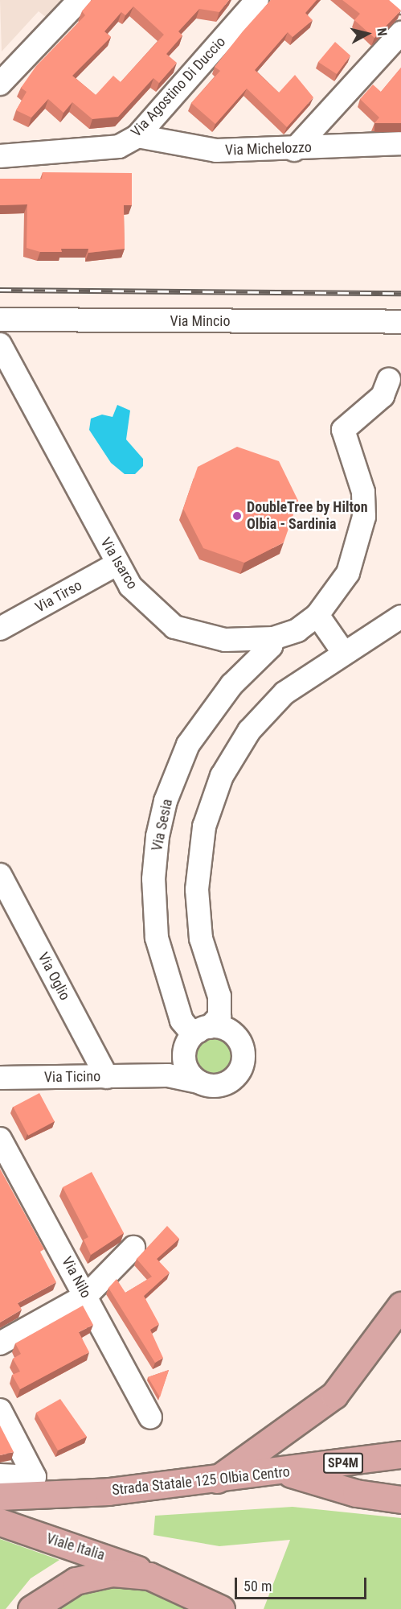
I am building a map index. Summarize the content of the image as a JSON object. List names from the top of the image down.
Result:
{
  "streets": {
    "main road": ["SP4M", "Strada Statale 125 Olbia Centro", "Viale Italia"],
    "street": [
      "Via Agostino Di Duccio",
      "Via Michelozzo",
      "Via Mincio",
      "Via Isarco",
      "Via Tirso",
      "Via Sesia",
      "Via Oglio",
      "Via Ticino",
      "Via Nilo"
    ]
  },
  "crossings": [
    ["Via Agostino Di Duccio", "Via Michelozzo"],
    ["Via Isarco", "Via Tirso"],
    ["Via Isarco", "Via Sesia"],
    ["Via Oglio", "Via Ticino"]
  ],
  "places": ["DoubleTree by Hilton Olbia - Sardinia"],
  "scale_bar": "50 m",
  "north": "right"
}
